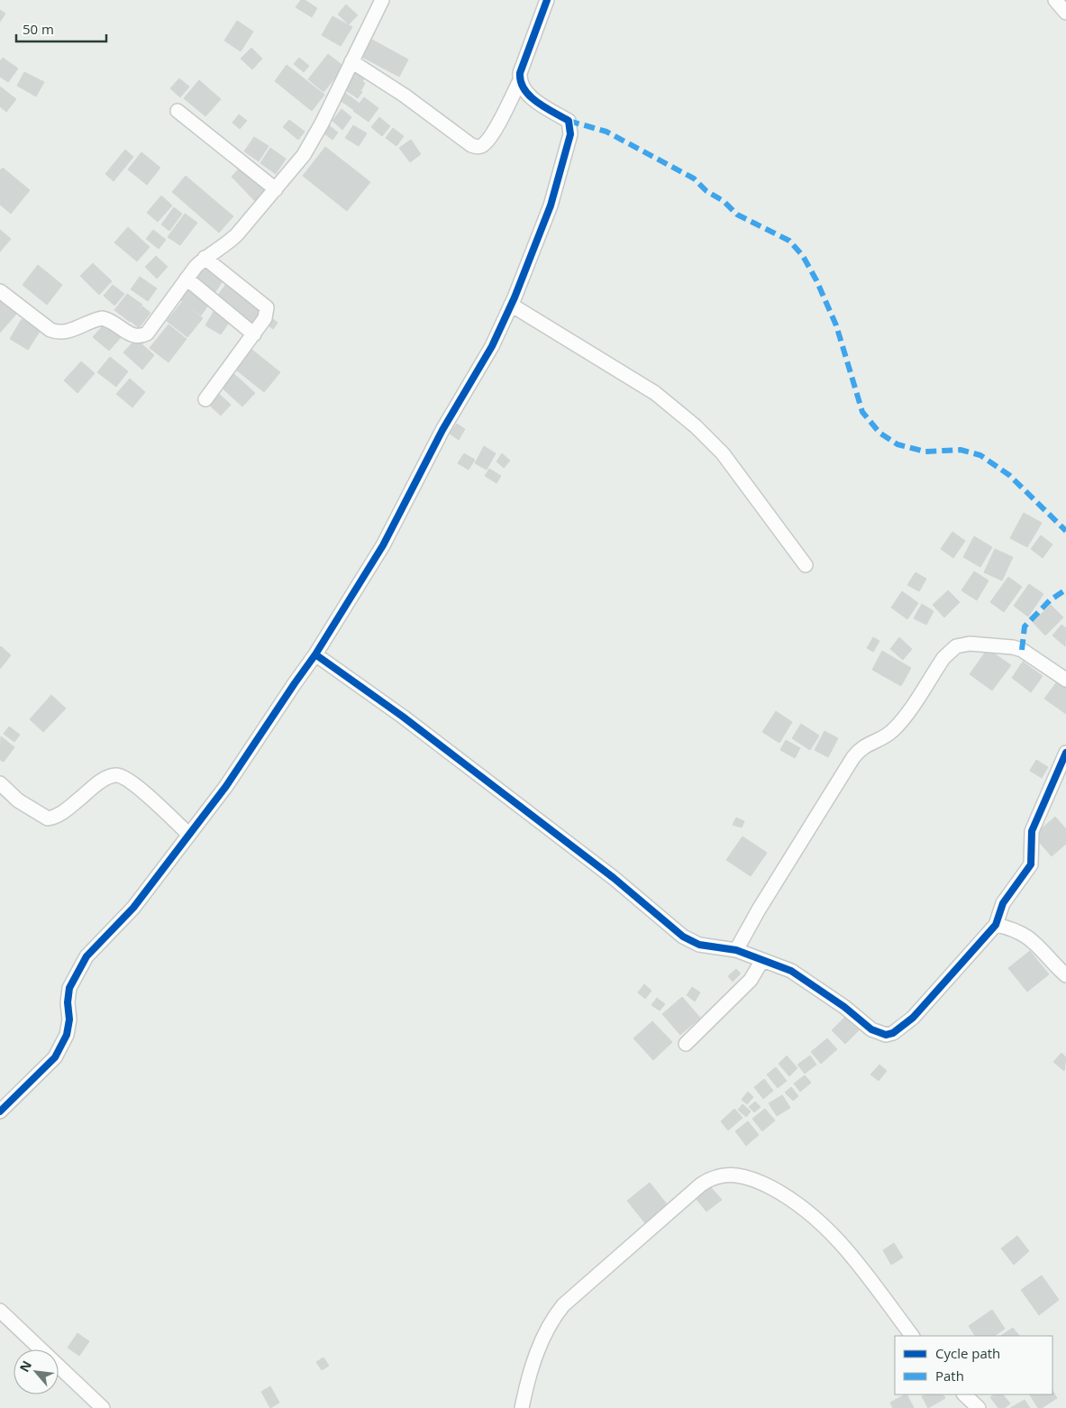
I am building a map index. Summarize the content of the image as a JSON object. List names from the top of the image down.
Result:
{
  "legend": ["Cycle path", "Path"],
  "scale_bar": "50 m",
  "north": "top left"
}
